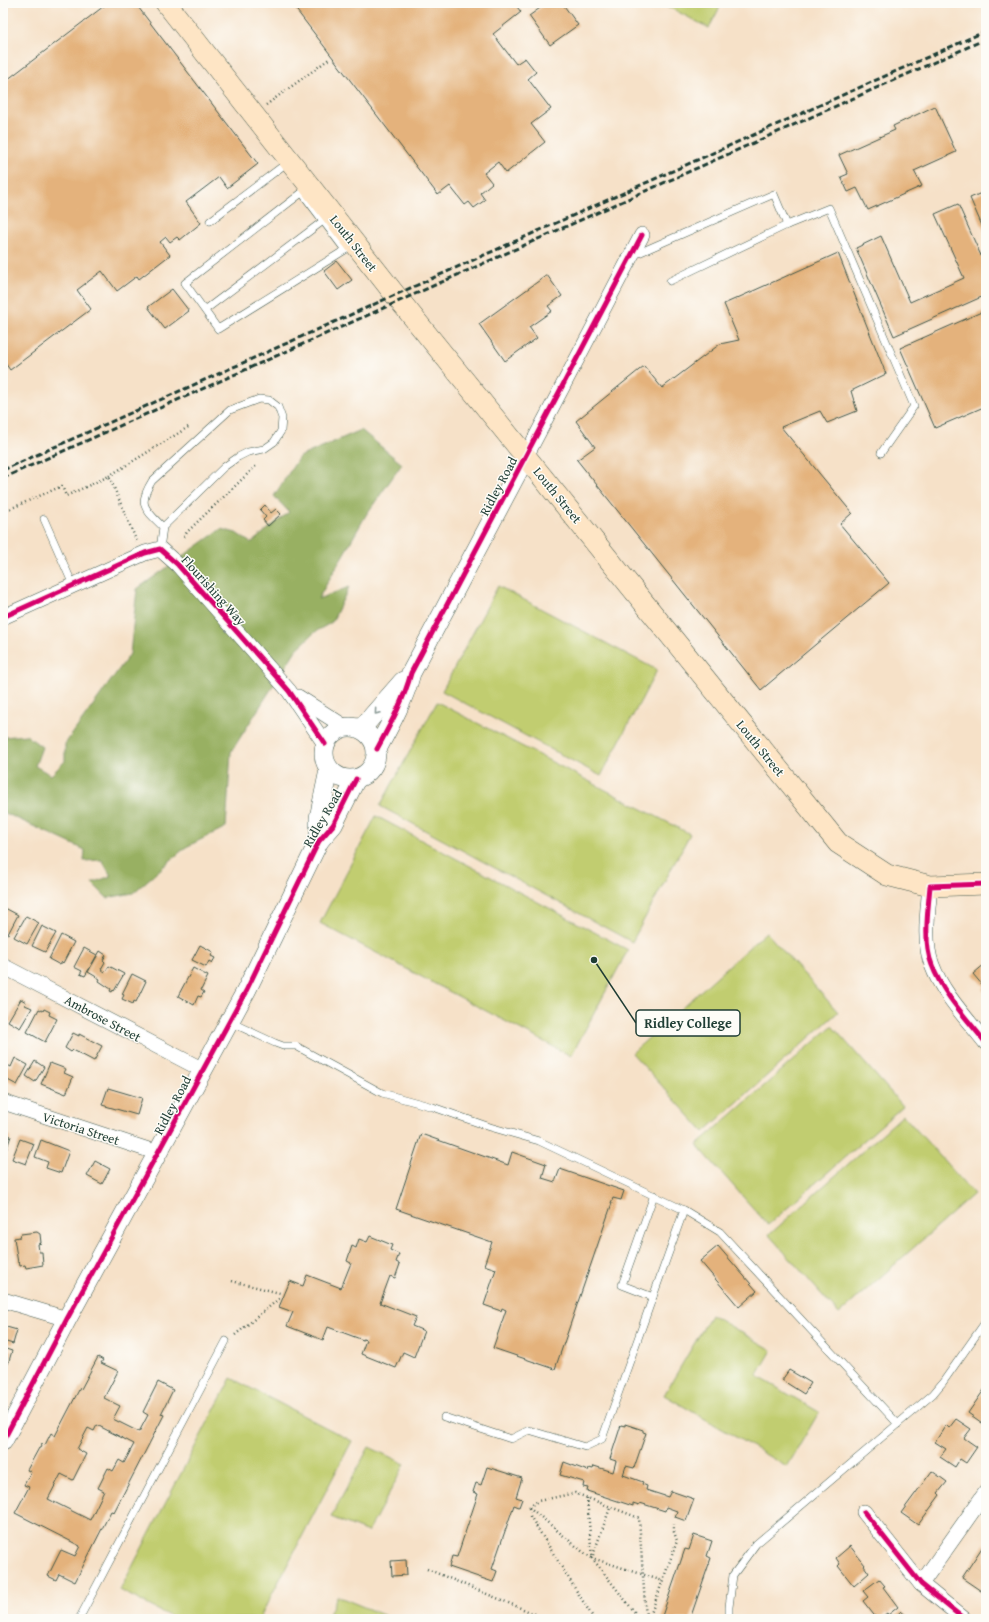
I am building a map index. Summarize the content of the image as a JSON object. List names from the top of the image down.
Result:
{
  "streets": {
    "main road": ["Louth Street"],
    "street": [
      "Ridley Road",
      "Flourishing Way",
      "Ambrose Street",
      "Victoria Street"
    ]
  },
  "crossings": [
    ["Louth Street", "Ridley Road"],
    ["Ridley Road", "Flourishing Way"],
    ["Ridley Road", "Ambrose Street"],
    ["Ridley Road", "Victoria Street"]
  ],
  "places": ["Ridley College"]
}
